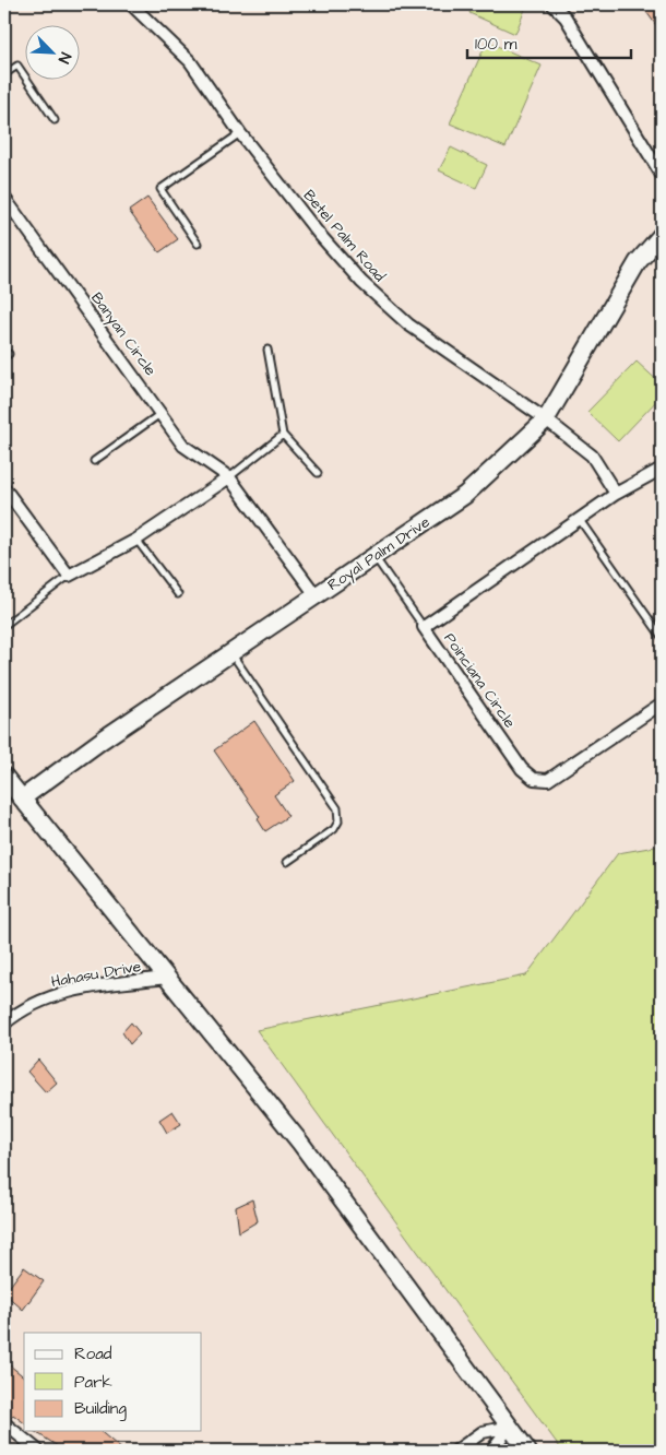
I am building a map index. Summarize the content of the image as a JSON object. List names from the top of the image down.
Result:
{
  "streets": {
    "street": [
      "Betel Palm Road",
      "Banyan Circle",
      "Royal Palm Drive",
      "Poinciana Circle",
      "Hahasu Drive"
    ]
  },
  "crossings": [
    ["Betel Palm Road", "Royal Palm Drive"],
    ["Betel Palm Road", "Poinciana Circle"],
    ["Banyan Circle", "Royal Palm Drive"]
  ],
  "legend": ["Road", "Park", "Building"],
  "scale_bar": "100 m",
  "north": "bottom right"
}
